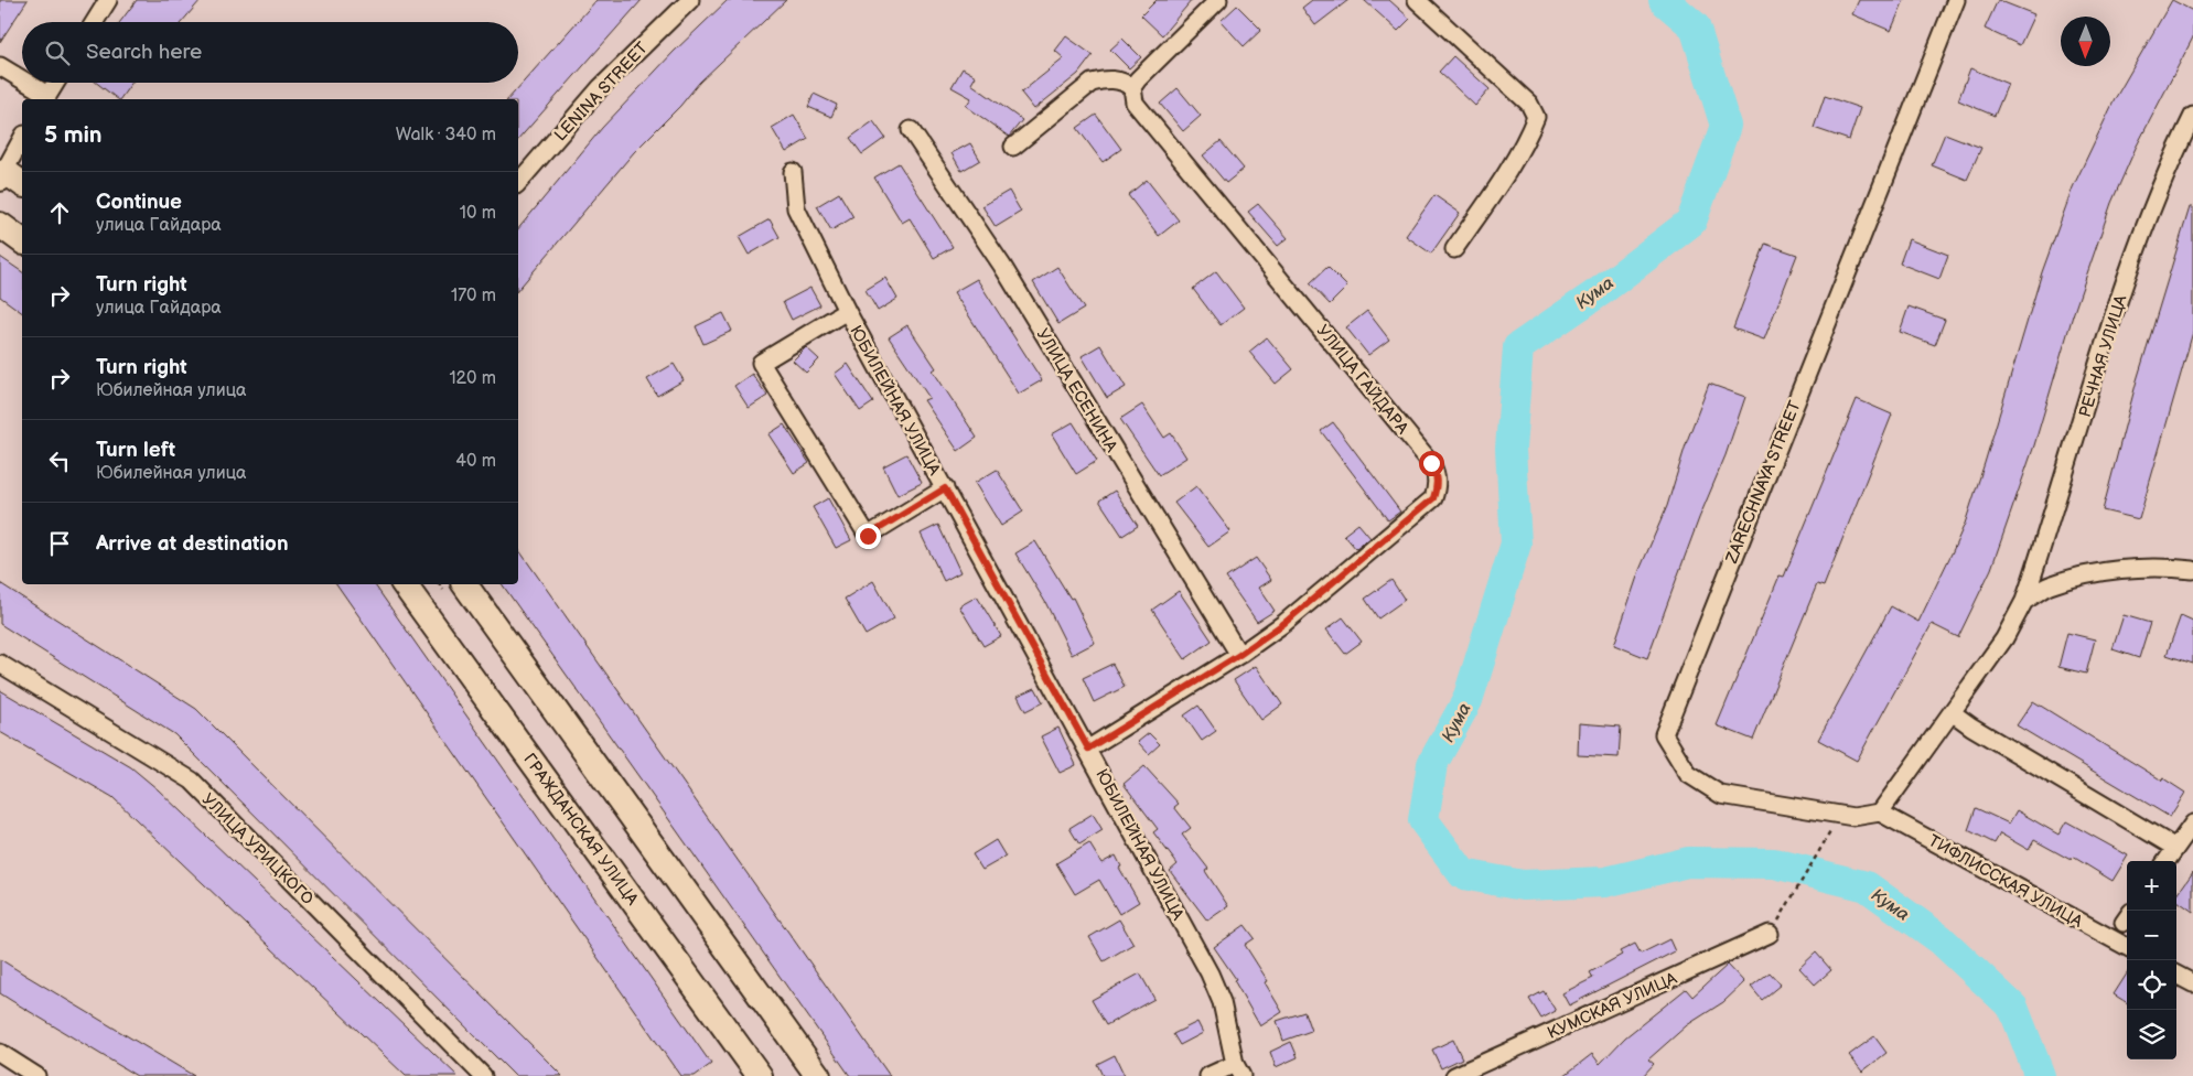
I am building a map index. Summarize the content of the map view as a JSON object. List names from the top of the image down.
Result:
{
  "streets": {
    "street": [
      "LENINA STREET",
      "РЕЧНАЯ УЛИЦА",
      "УЛИЦА ГАЙДАРА",
      "УЛИЦА ЕСЕНИНА",
      "ЮБИЛЕЙНАЯ УЛИЦА",
      "ZARECHNAYA STREET",
      "ГРАЖДАНСКАЯ УЛИЦА",
      "УЛИЦА УРИЦКОГО",
      "ТИФЛИССКАЯ УЛИЦА",
      "КУМСКАЯ УЛИЦА"
    ]
  },
  "crossings": [
    ["РЕЧНАЯ УЛИЦА", "ZARECHNAYA STREET"],
    ["РЕЧНАЯ УЛИЦА", "ТИФЛИССКАЯ УЛИЦА"],
    ["УЛИЦА ГАЙДАРА", "УЛИЦА ЕСЕНИНА"],
    ["УЛИЦА ГАЙДАРА", "ЮБИЛЕЙНАЯ УЛИЦА"],
    ["ZARECHNAYA STREET", "ТИФЛИССКАЯ УЛИЦА"]
  ],
  "water": ["Кума"],
  "north": "bottom",
  "page": {
    "search": "Search here",
    "heading": ["5 min", "Walk · 340 m"],
    "list": [
      ["Continue", "улица Гайдара", "10 m"],
      ["Turn right", "улица Гайдара", "170 m"],
      ["Turn right", "Юбилейная улица", "120 m"],
      ["Turn left", "Юбилейная улица", "40 m"],
      "Arrive at destination"
    ],
    "map_buttons": ["+", "−"]
  }
}
